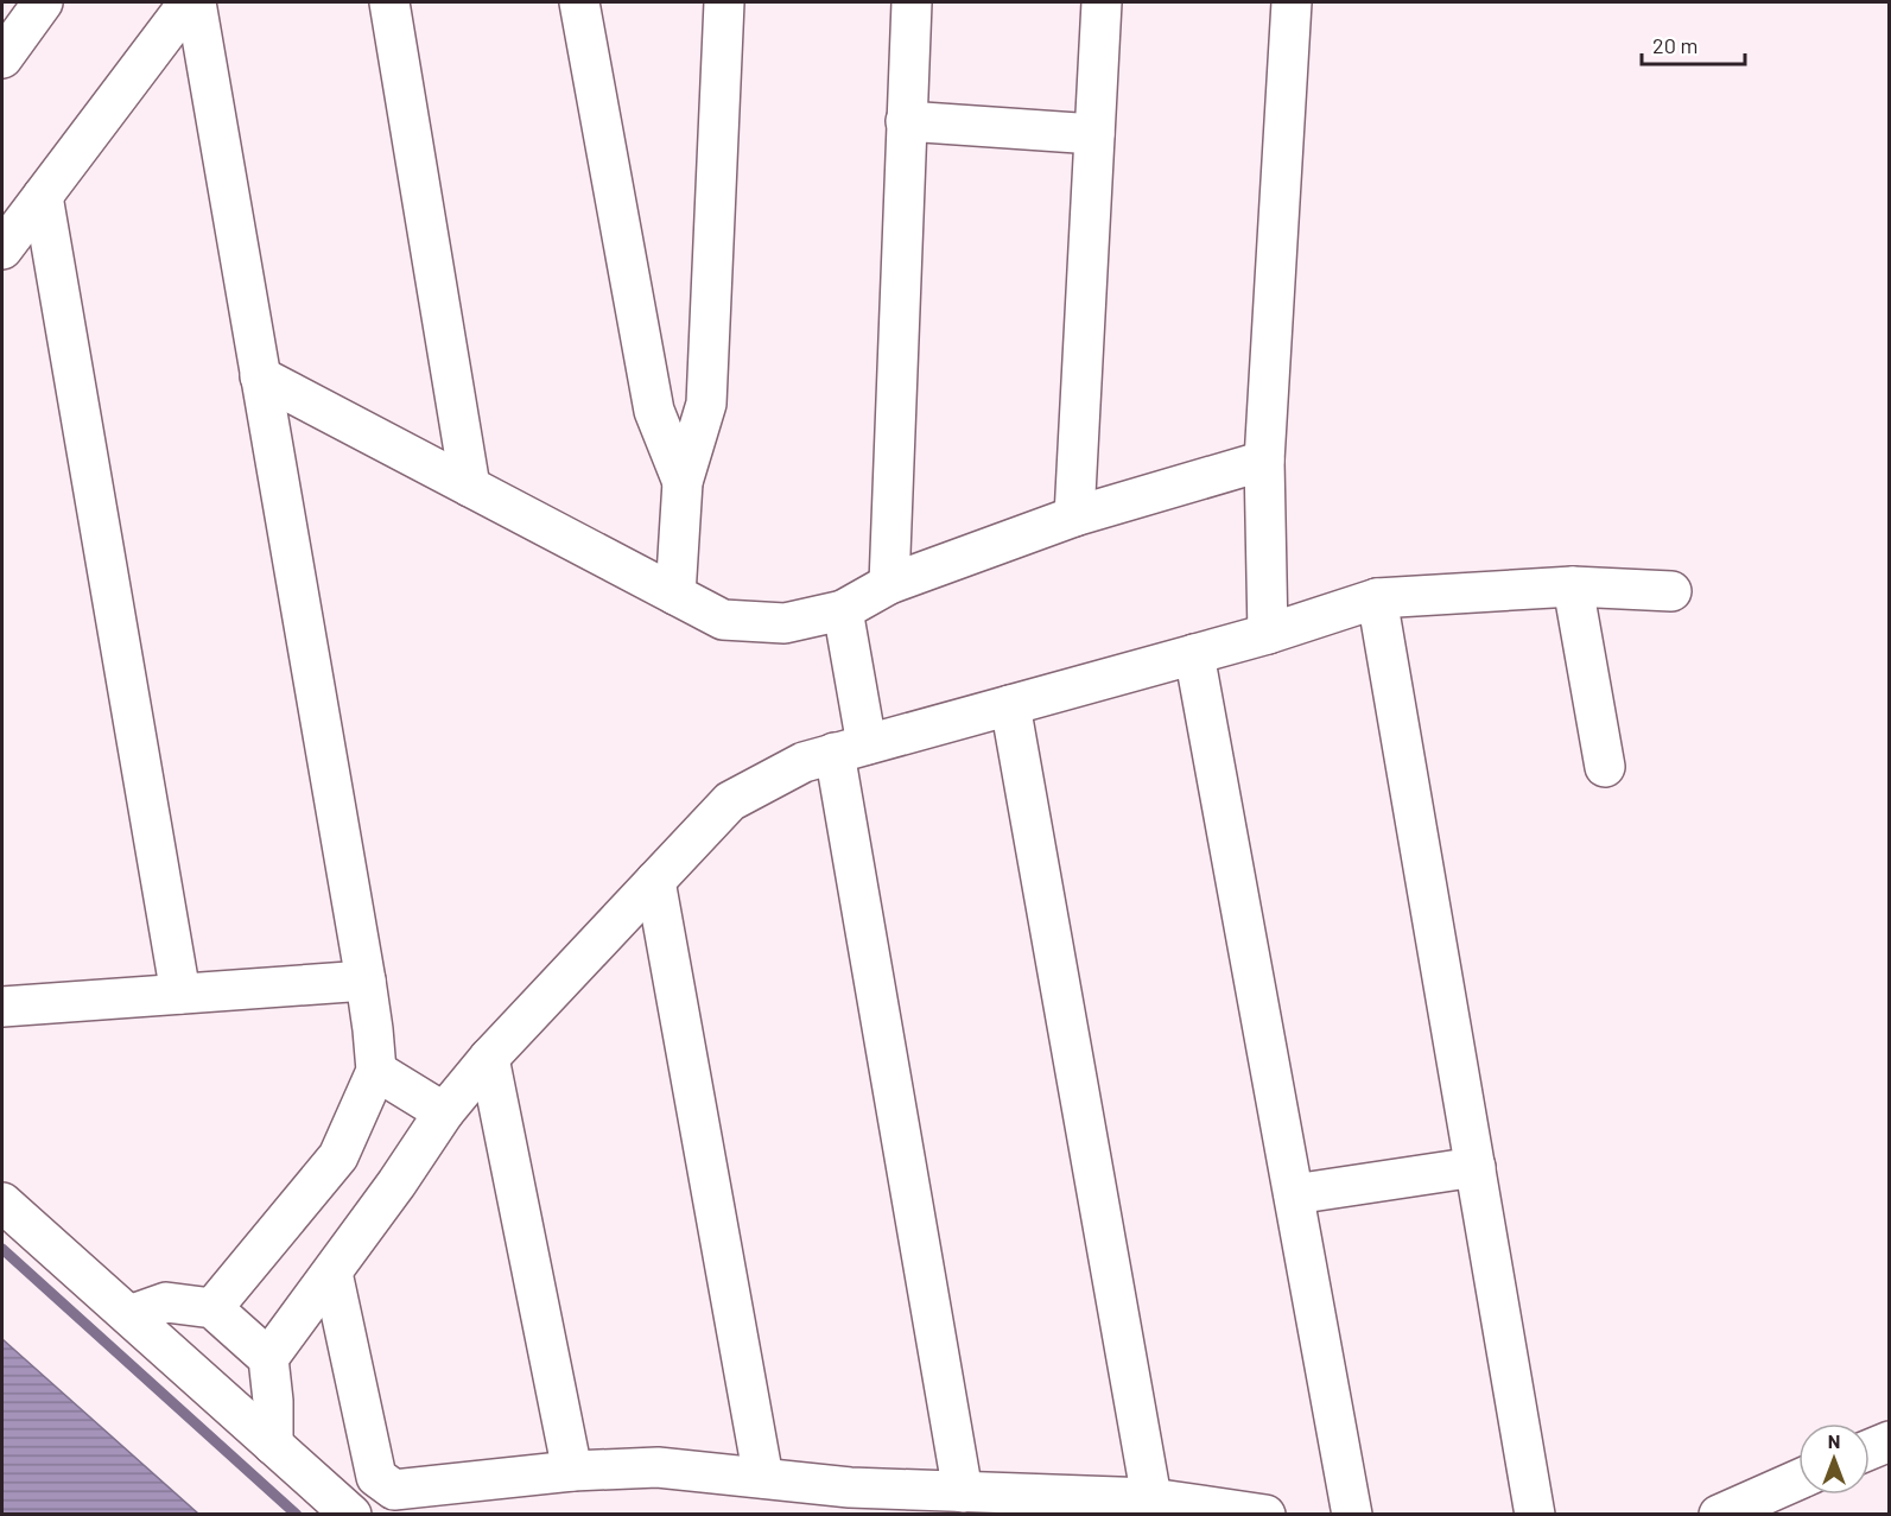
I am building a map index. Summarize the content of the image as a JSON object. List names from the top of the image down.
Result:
{
  "scale_bar": "20 m",
  "north": "top"
}
